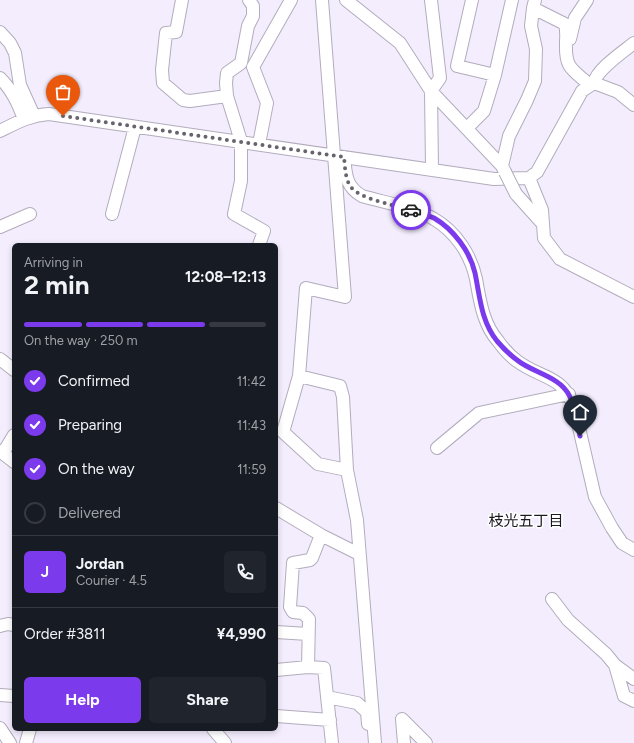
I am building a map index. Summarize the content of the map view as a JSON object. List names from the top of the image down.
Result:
{
  "districts": ["枝光五丁目"],
  "page": {
    "heading": ["2 min", "Arriving in", "12:08–12:13"],
    "panel": [
      "Jordan",
      "Courier · 4.5",
      "Order #3811",
      "¥4,990"
    ],
    "bar": "On the way · 250 m",
    "list": [
      ["Confirmed", "11:42"],
      ["Preparing", "11:43"],
      ["On the way", "11:59"],
      "Delivered"
    ],
    "round": "J",
    "buttons": ["Help", "Share"]
  }
}
